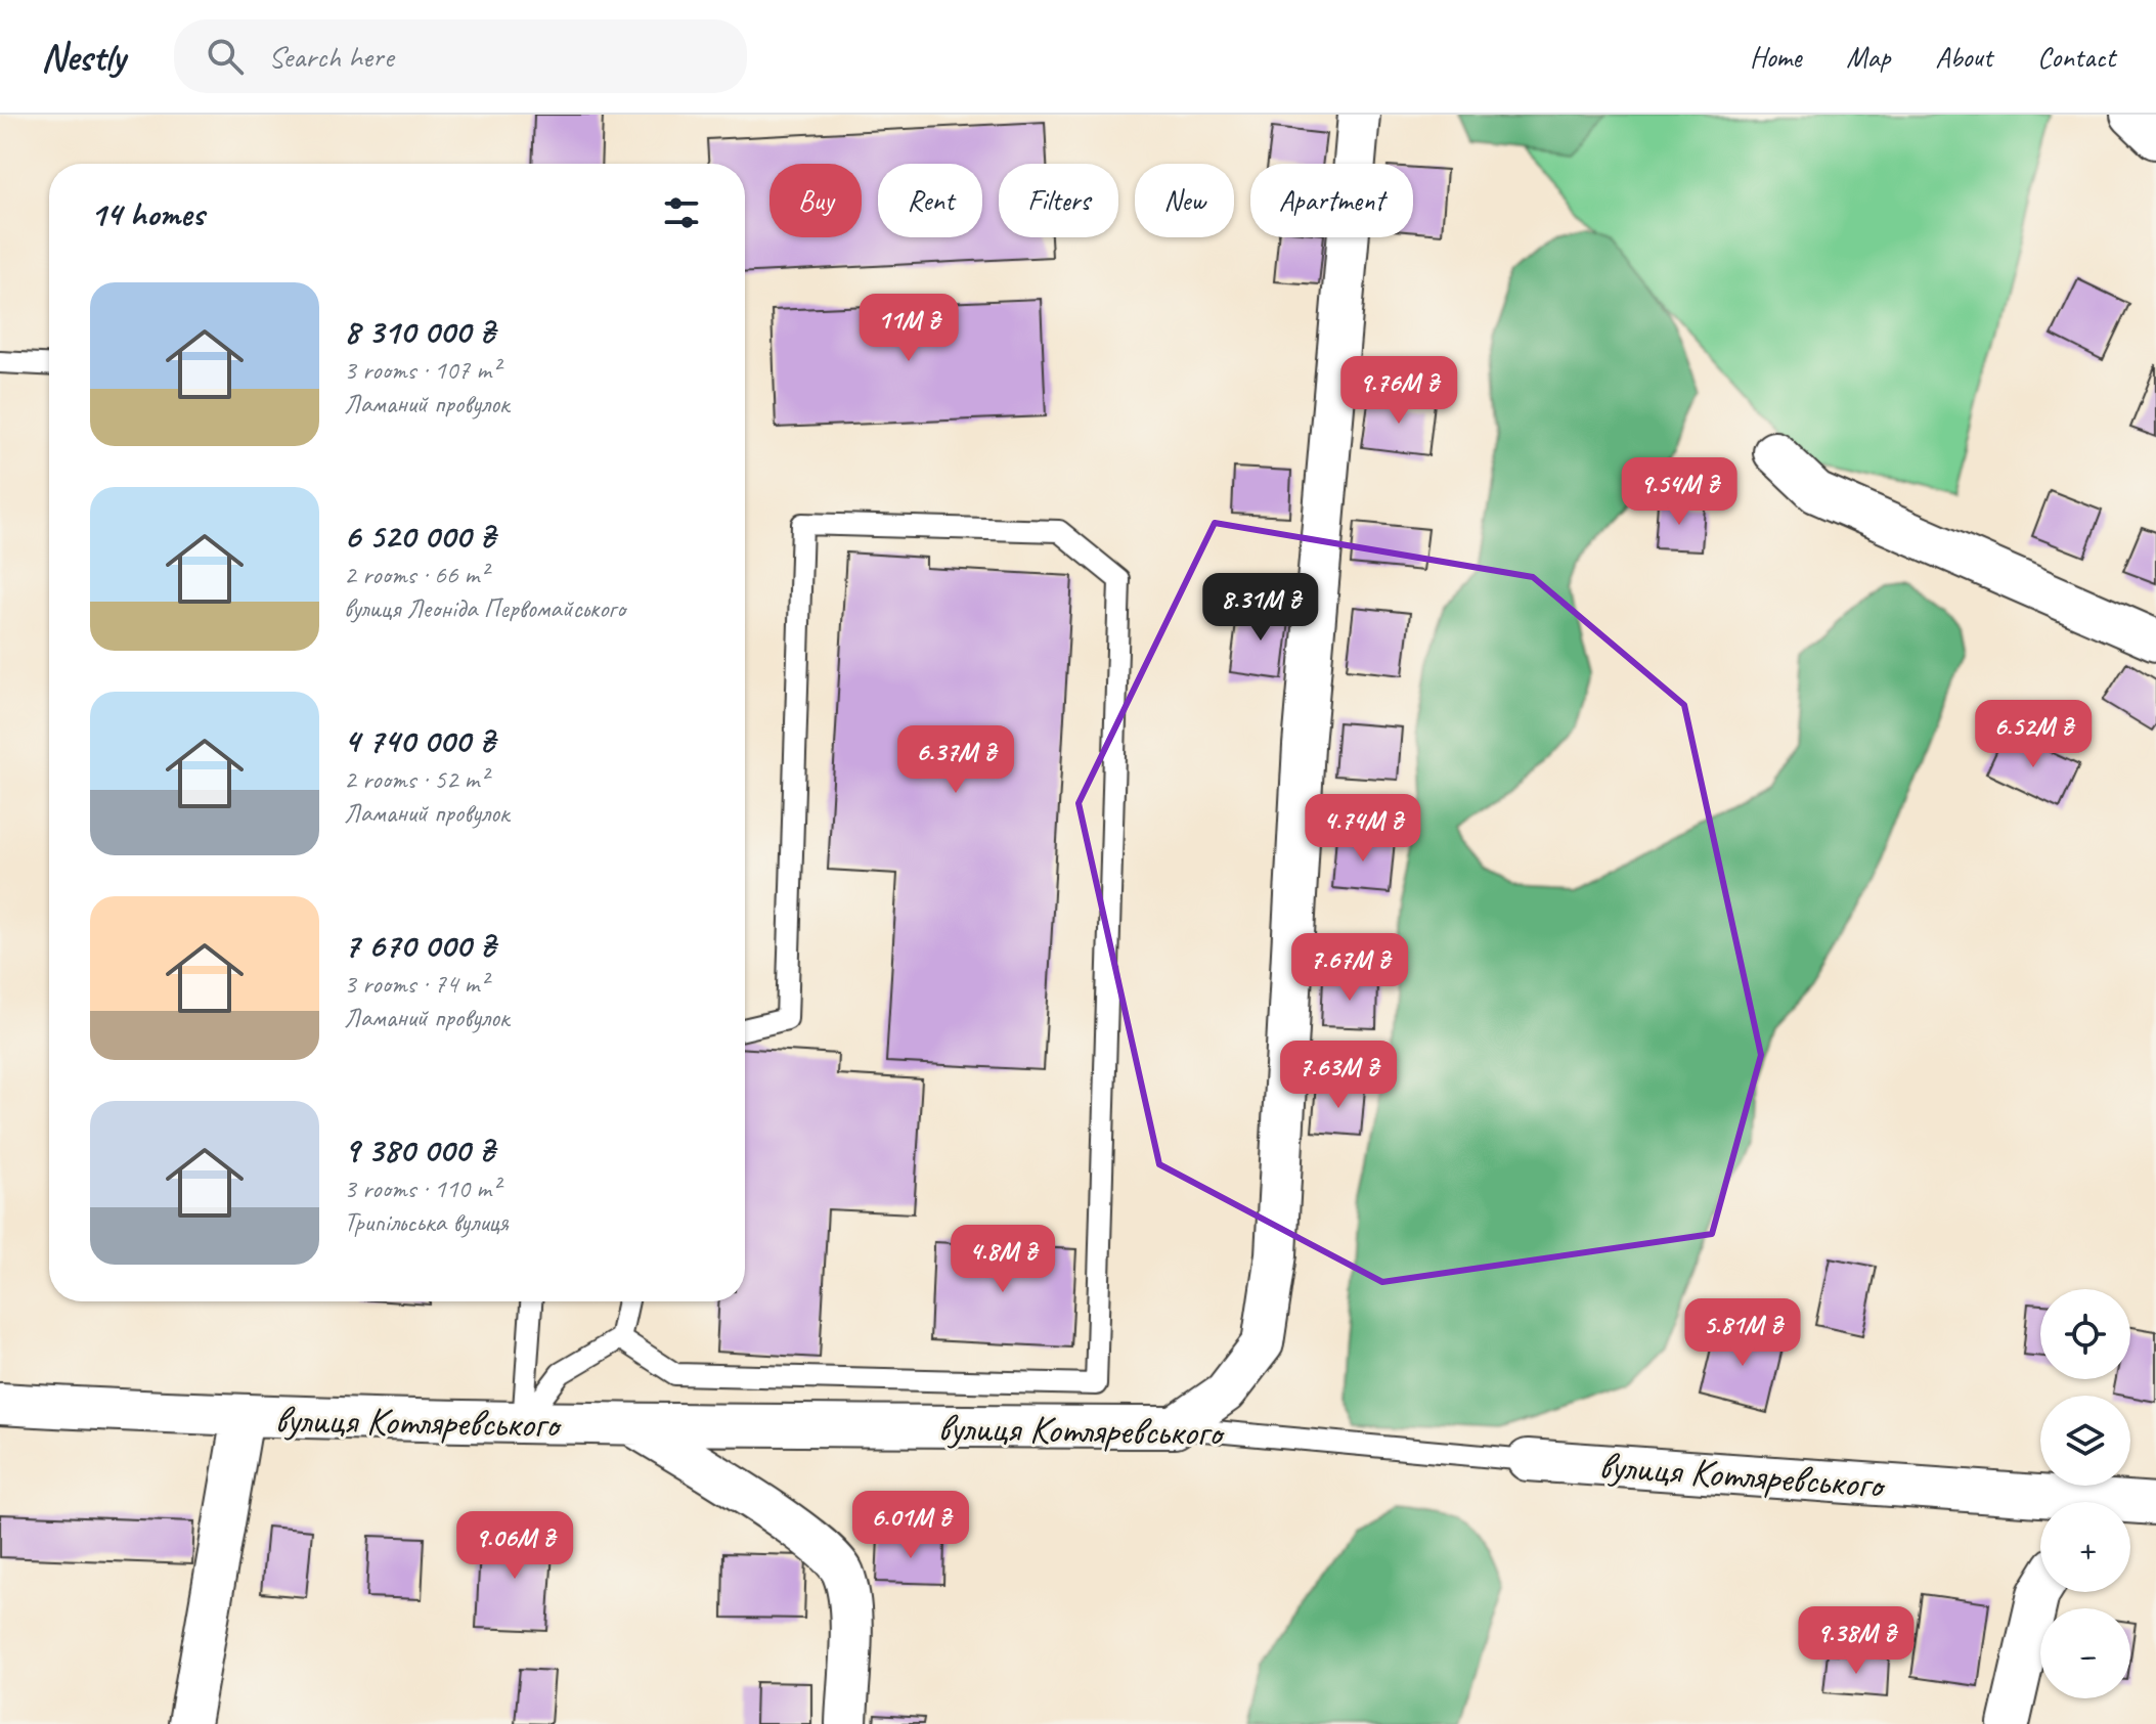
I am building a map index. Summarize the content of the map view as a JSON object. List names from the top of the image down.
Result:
{
  "streets": {
    "street": ["вулиця Котляревського"]
  },
  "page": {
    "header": "Nestly",
    "search": "Search here",
    "nav": [
      "Home",
      "Map",
      "About",
      "Contact"
    ],
    "chip": [
      "Buy",
      "Rent",
      "Filters",
      "New",
      "Apartment"
    ],
    "heading": "14 homes",
    "list": [
      {
        "name": "8 310 000 ₴",
        "note": "3 rooms · 107 m² · Ламаний провулок"
      },
      {
        "name": "6 520 000 ₴",
        "note": "2 rooms · 66 m² · вулиця Леоніда Первомайського"
      },
      {
        "name": "4 740 000 ₴",
        "note": "2 rooms · 52 m² · Ламаний провулок"
      },
      {
        "name": "7 670 000 ₴",
        "note": "3 rooms · 74 m² · Ламаний провулок"
      },
      {
        "name": "9 380 000 ₴",
        "note": "3 rooms · 110 m² · Трипільська вулиця"
      }
    ],
    "price": [
      "11M ₴",
      "9.76M ₴",
      "9.54M ₴",
      "8.31M ₴",
      "6.52M ₴",
      "6.37M ₴",
      "4.74M ₴",
      "7.67M ₴",
      "7.63M ₴",
      "4.8M ₴",
      "5.81M ₴",
      "6.01M ₴",
      "9.06M ₴",
      "9.38M ₴"
    ],
    "map_buttons": ["+", "−"]
  }
}
